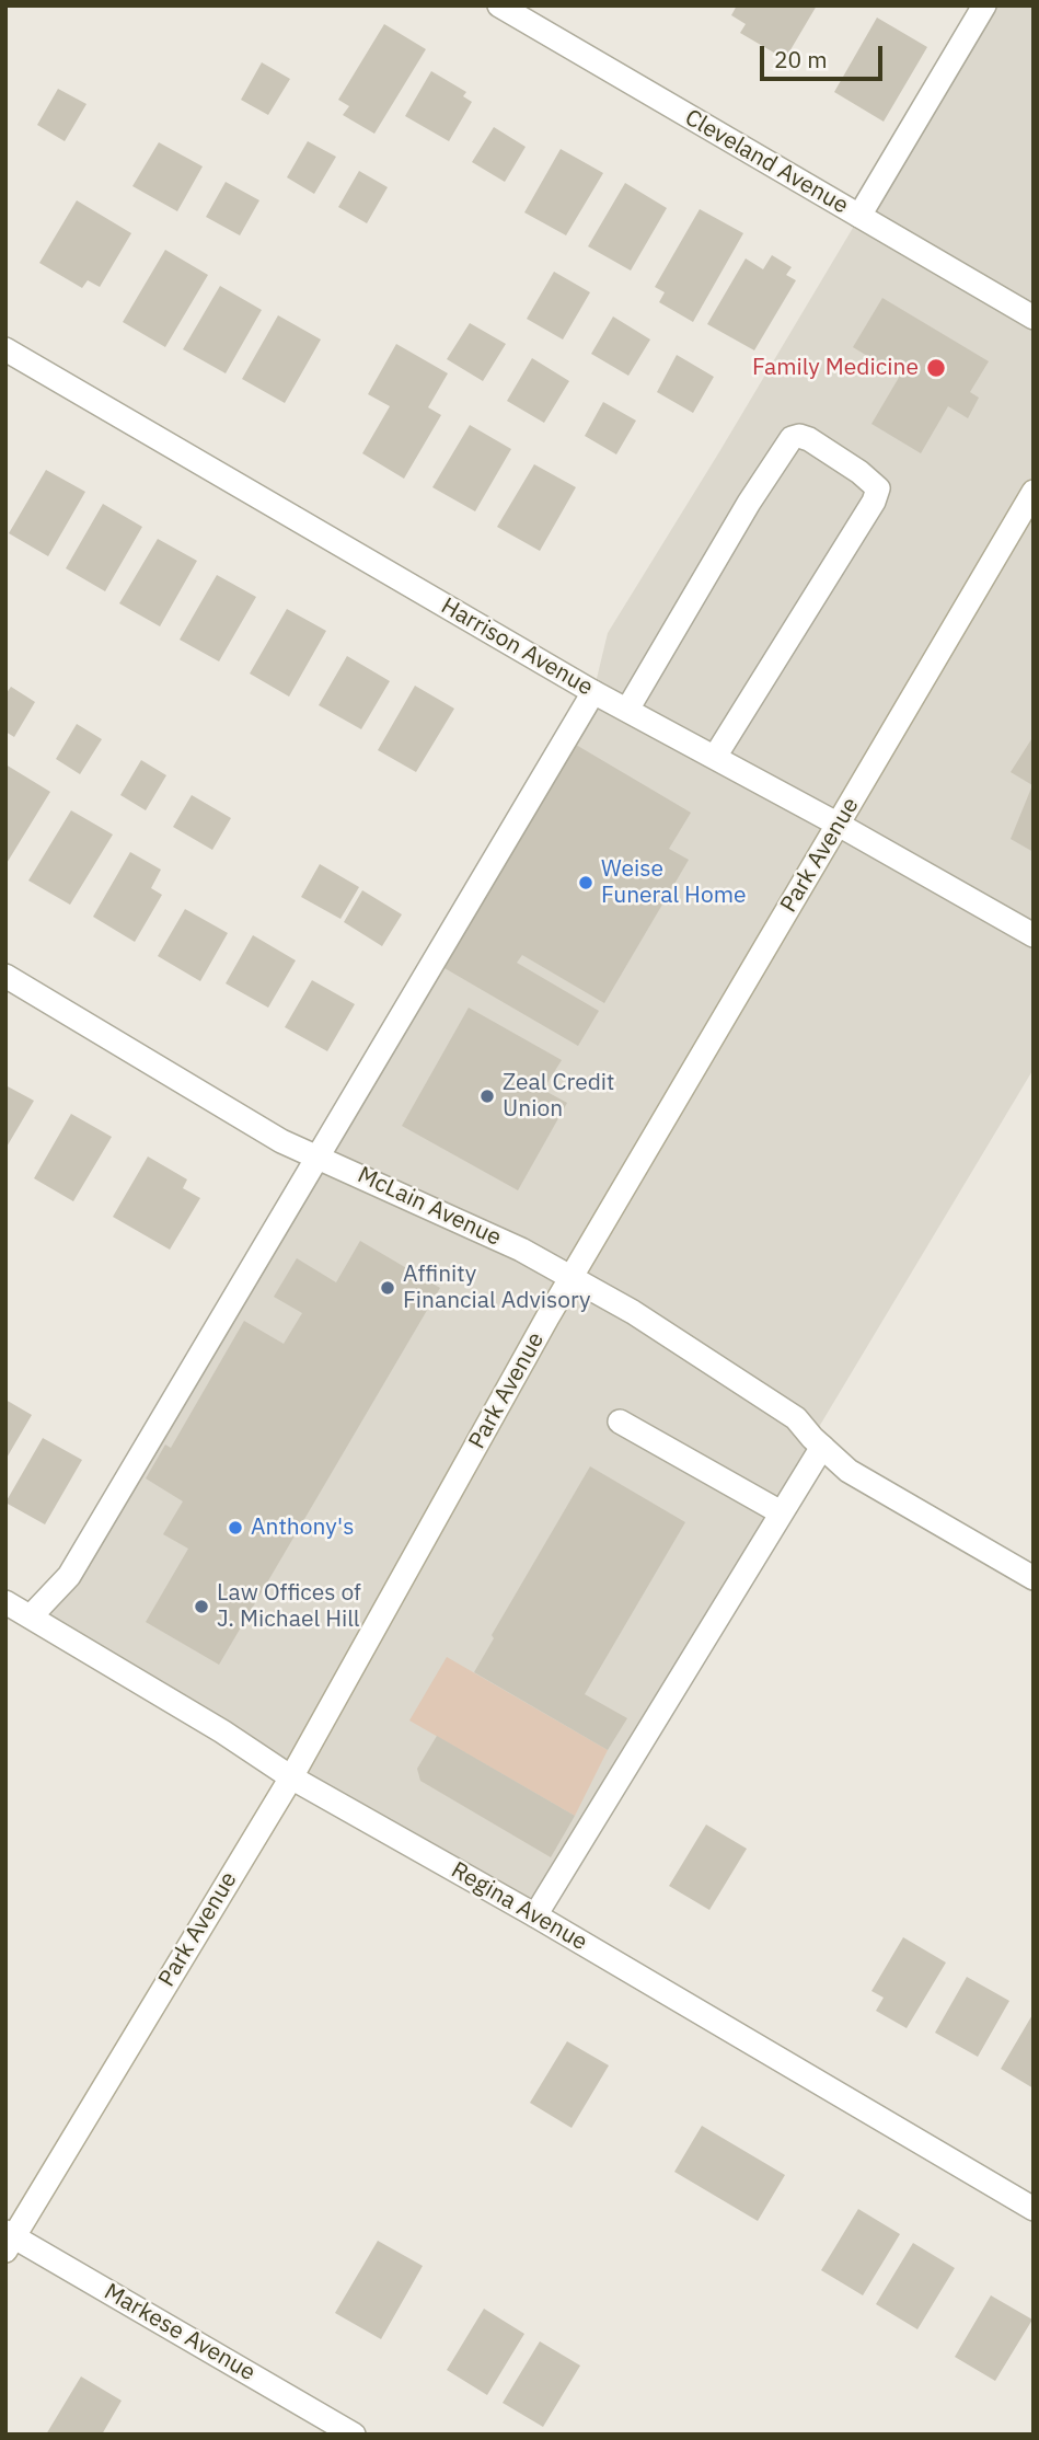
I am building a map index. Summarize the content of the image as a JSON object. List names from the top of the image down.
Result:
{
  "streets": {
    "street": [
      "Cleveland Avenue",
      "Harrison Avenue",
      "Park Avenue",
      "McLain Avenue",
      "Regina Avenue",
      "Markese Avenue"
    ]
  },
  "crossings": [
    ["Harrison Avenue", "Park Avenue"],
    ["Park Avenue", "McLain Avenue"],
    ["Park Avenue", "Regina Avenue"],
    ["Park Avenue", "Markese Avenue"]
  ],
  "places": [
    "Family Medicine",
    "Weise Funeral Home",
    "Zeal Credit Union",
    "Affinity Financial Advisory",
    "Anthony's",
    "Law Offices of J. Michael Hill"
  ],
  "scale_bar": "20 m"
}
